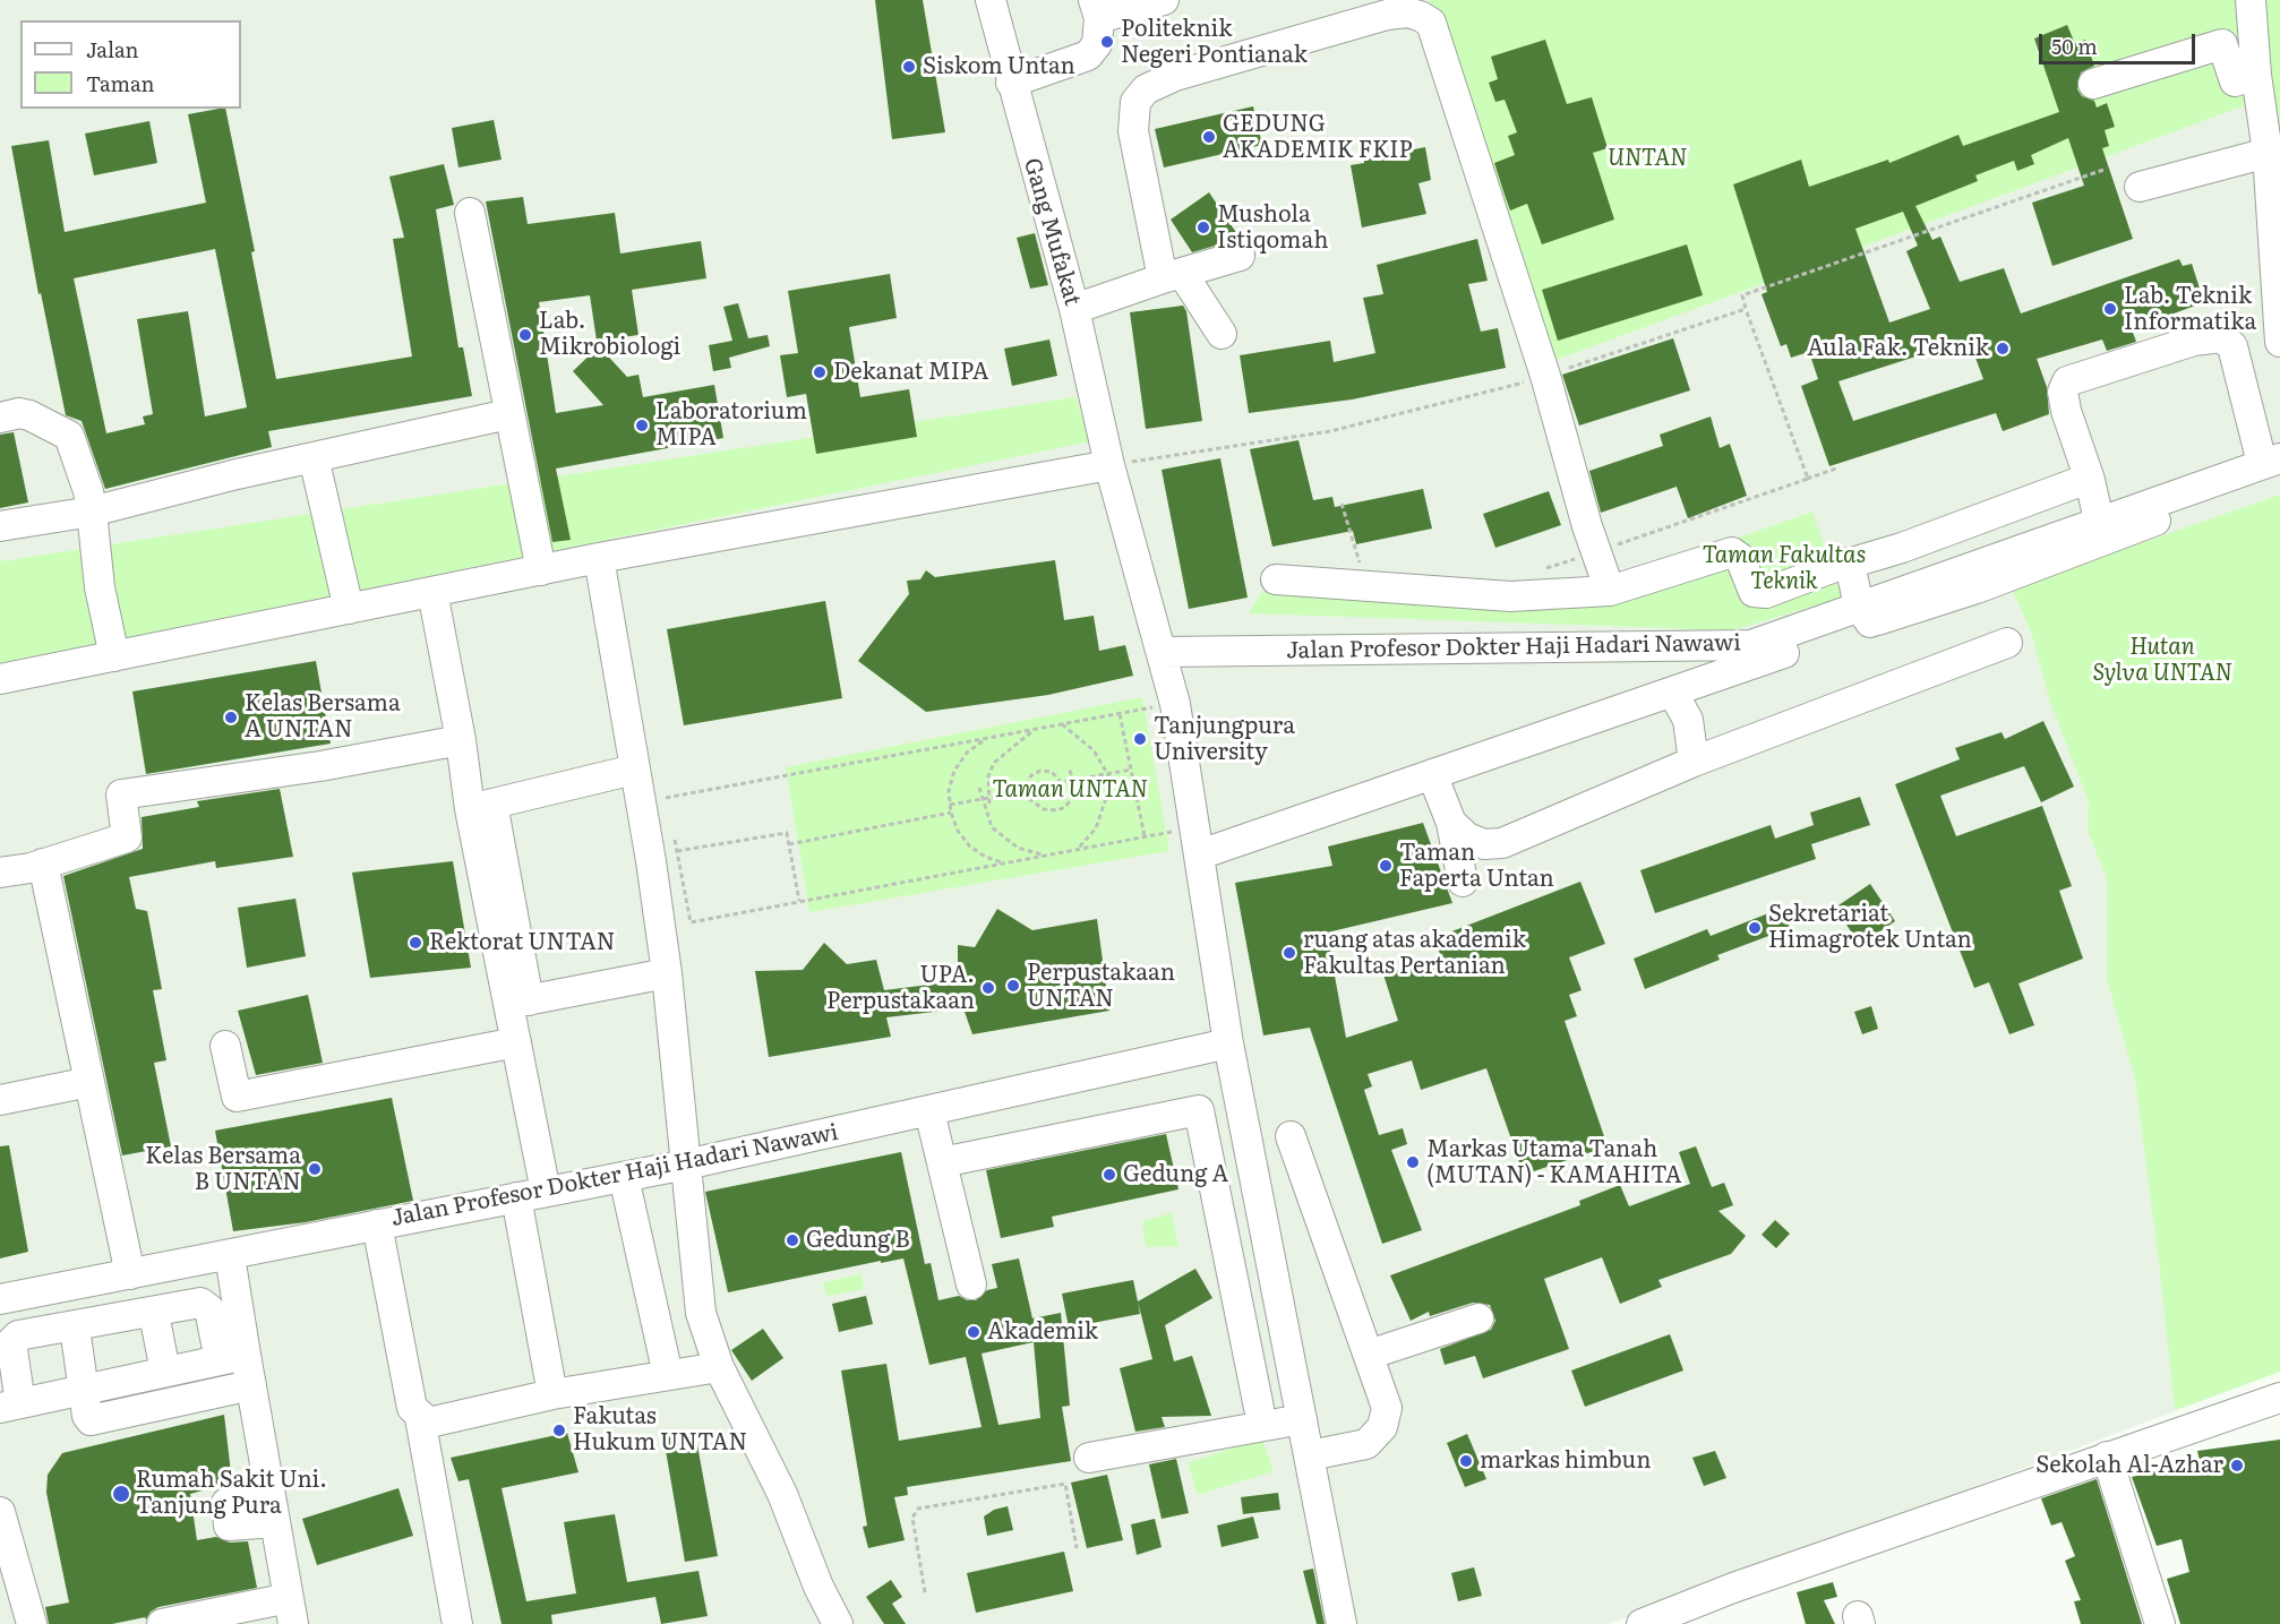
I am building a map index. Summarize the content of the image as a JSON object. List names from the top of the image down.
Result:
{
  "streets": {
    "street": ["Gang Mufakat", "Jalan Profesor Dokter Haji Hadari Nawawi"]
  },
  "crossings": [
    ["Gang Mufakat", "Jalan Profesor Dokter Haji Hadari Nawawi"]
  ],
  "parks": [
    "UNTAN",
    "Taman Fakultas Teknik",
    "Hutan Sylva UNTAN",
    "Taman UNTAN"
  ],
  "places": [
    "Politeknik Negeri Pontianak",
    "Siskom Untan",
    "GEDUNG AKADEMIK FKIP",
    "Mushola Istiqomah",
    "Lab. Teknik Informatika",
    "Lab. Mikrobiologi",
    "Aula Fak. Teknik",
    "Dekanat MIPA",
    "Laboratorium MIPA",
    "Kelas Bersama A UNTAN",
    "Tanjungpura University",
    "Taman Faperta Untan",
    "Sekretariat Himagrotek Untan",
    "Rektorat UNTAN",
    "ruang atas akademik Fakultas Pertanian",
    "Perpustakaan UNTAN",
    "UPA. Perpustakaan",
    "Markas Utama Tanah (MUTAN) - KAMAHITA",
    "Kelas Bersama B UNTAN",
    "Gedung A",
    "Gedung B",
    "Akademik",
    "Fakutas Hukum UNTAN",
    "markas himbun",
    "Sekolah Al-Azhar",
    "Rumah Sakit Uni. Tanjung Pura"
  ],
  "legend": ["Jalan", "Taman"],
  "scale_bar": "50 m"
}
